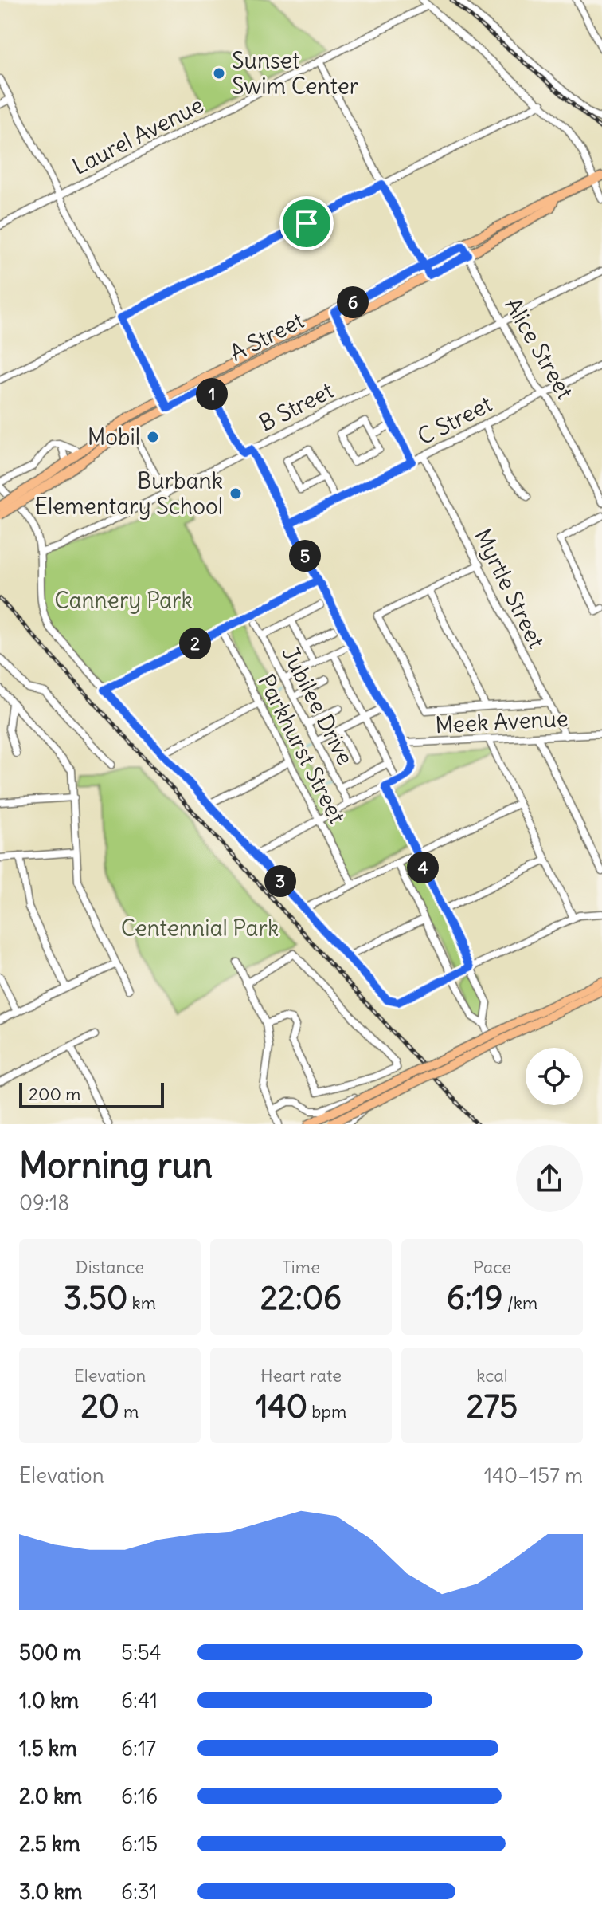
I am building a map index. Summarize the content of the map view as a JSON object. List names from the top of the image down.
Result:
{
  "streets": {
    "main road": ["A Street"],
    "street": [
      "Laurel Avenue",
      "Alice Street",
      "B Street",
      "C Street",
      "Myrtle Street",
      "Jubilee Drive",
      "Meek Avenue",
      "Parkhurst Street"
    ]
  },
  "crossings": [
    ["A Street", "Alice Street"],
    ["Alice Street", "B Street"],
    ["Alice Street", "C Street"],
    ["C Street", "Myrtle Street"],
    ["Myrtle Street", "Meek Avenue"]
  ],
  "parks": ["Cannery Park", "Centennial Park"],
  "places": ["Sunset Swim Center", "Mobil", "Burbank Elementary School"],
  "scale_bar": "200 m",
  "page": {
    "pins": [
      "6",
      "1",
      "5",
      "2",
      "4",
      "3"
    ],
    "scale": "200 m",
    "heading": ["Morning run", "09:18"],
    "stats": [
      ["Distance", "3.50 km"],
      ["Time", "22:06"],
      ["Pace", "6:19 /km"],
      ["Elevation", "20 m"],
      ["Heart rate", "140 bpm"],
      ["kcal", "275"]
    ],
    "chart": ["Elevation", "140–157 m"],
    "list": [
      {
        "name": "500 m",
        "note": "5:54"
      },
      {
        "name": "1.0 km",
        "note": "6:41"
      },
      {
        "name": "1.5 km",
        "note": "6:17"
      },
      {
        "name": "2.0 km",
        "note": "6:16"
      },
      {
        "name": "2.5 km",
        "note": "6:15"
      },
      {
        "name": "3.0 km",
        "note": "6:31"
      }
    ]
  }
}
